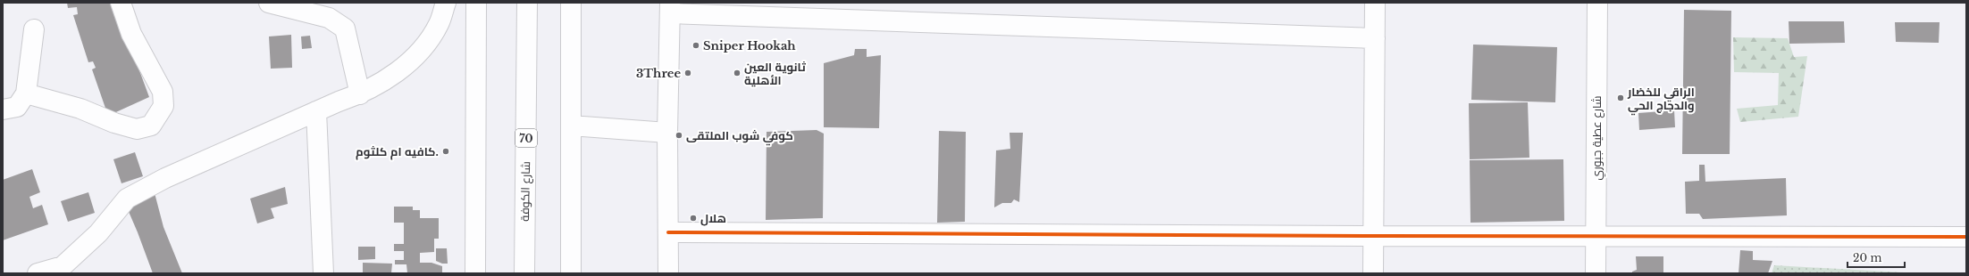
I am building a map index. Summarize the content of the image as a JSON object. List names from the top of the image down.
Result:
{
  "streets": {
    "main road": ["70", "شارع عطية جبوري", "شارع الكوفة"]
  },
  "places": [
    "Sniper Hookah",
    "3Three",
    "ثانوية العين الأهلية",
    "الراقي للخضار والدجاج الحي",
    "كوفي شوب الملتقى",
    "كافيه ام كلثوم.",
    "هلال"
  ],
  "scale_bar": "20 m"
}
